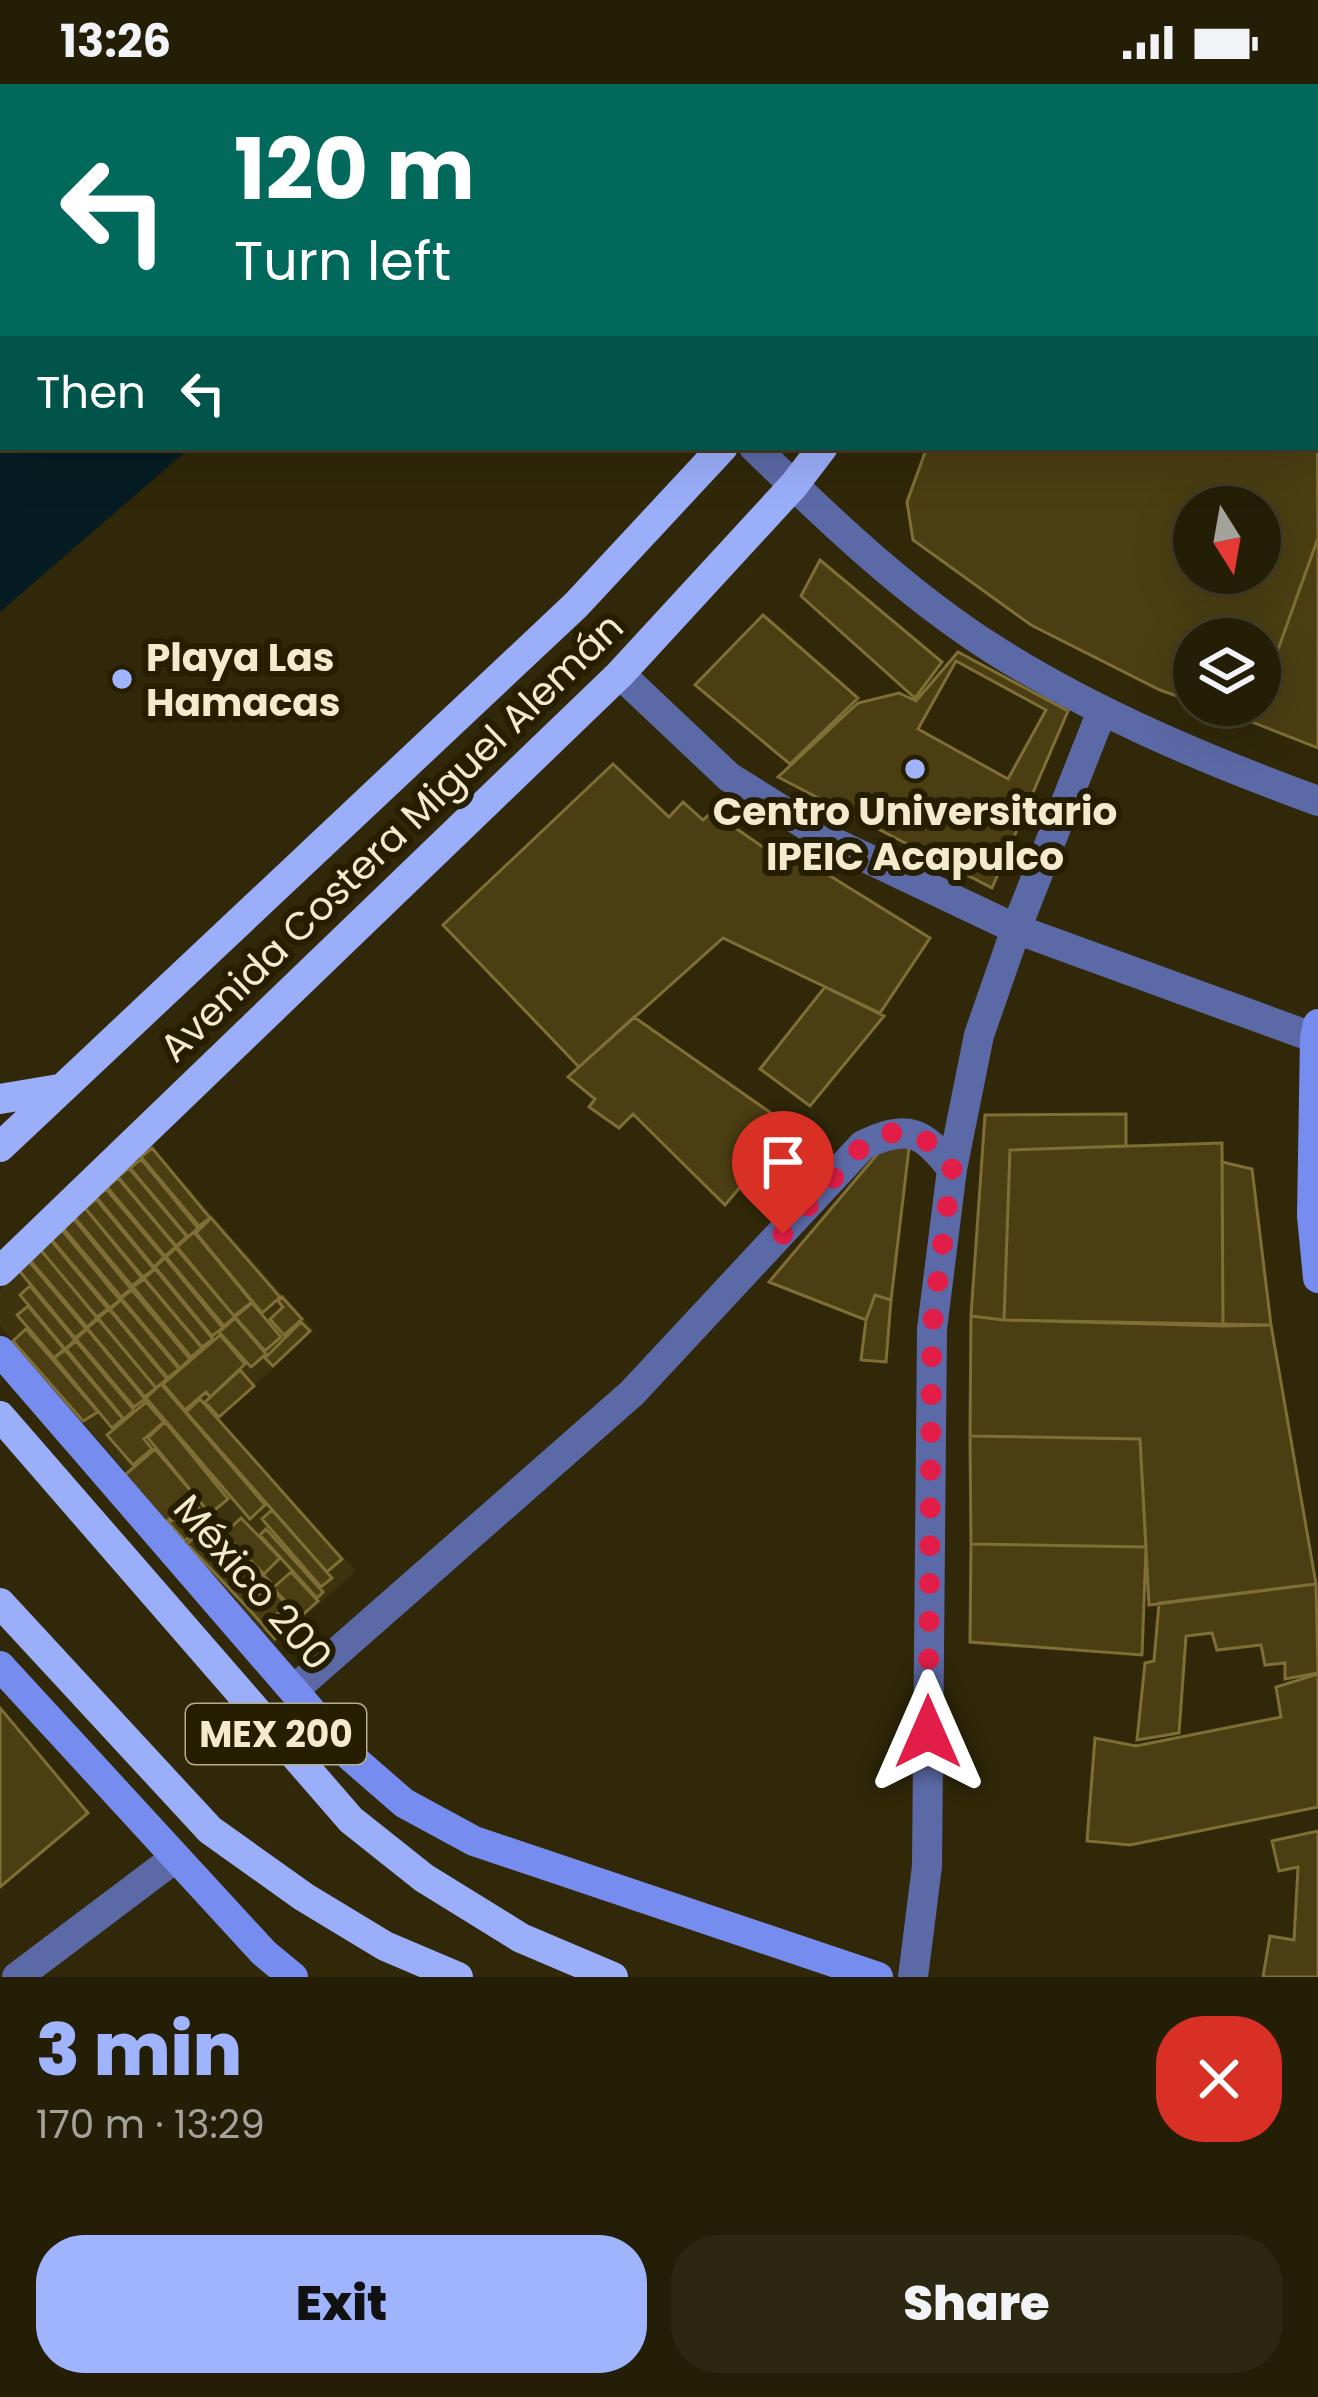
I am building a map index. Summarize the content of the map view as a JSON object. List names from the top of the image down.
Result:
{
  "streets": {
    "main road": ["Avenida Costera Miguel Alemán", "MEX 200"],
    "street": ["México 200"]
  },
  "places": ["Playa Las Hamacas", "Centro Universitario IPEIC Acapulco"],
  "north": "bottom",
  "page": {
    "status": "13:26",
    "turn": ["120 m", "Turn left"],
    "then": "Then",
    "heading": ["3 min", "170 m · 13:29"],
    "buttons": ["Exit", "Share"]
  }
}
